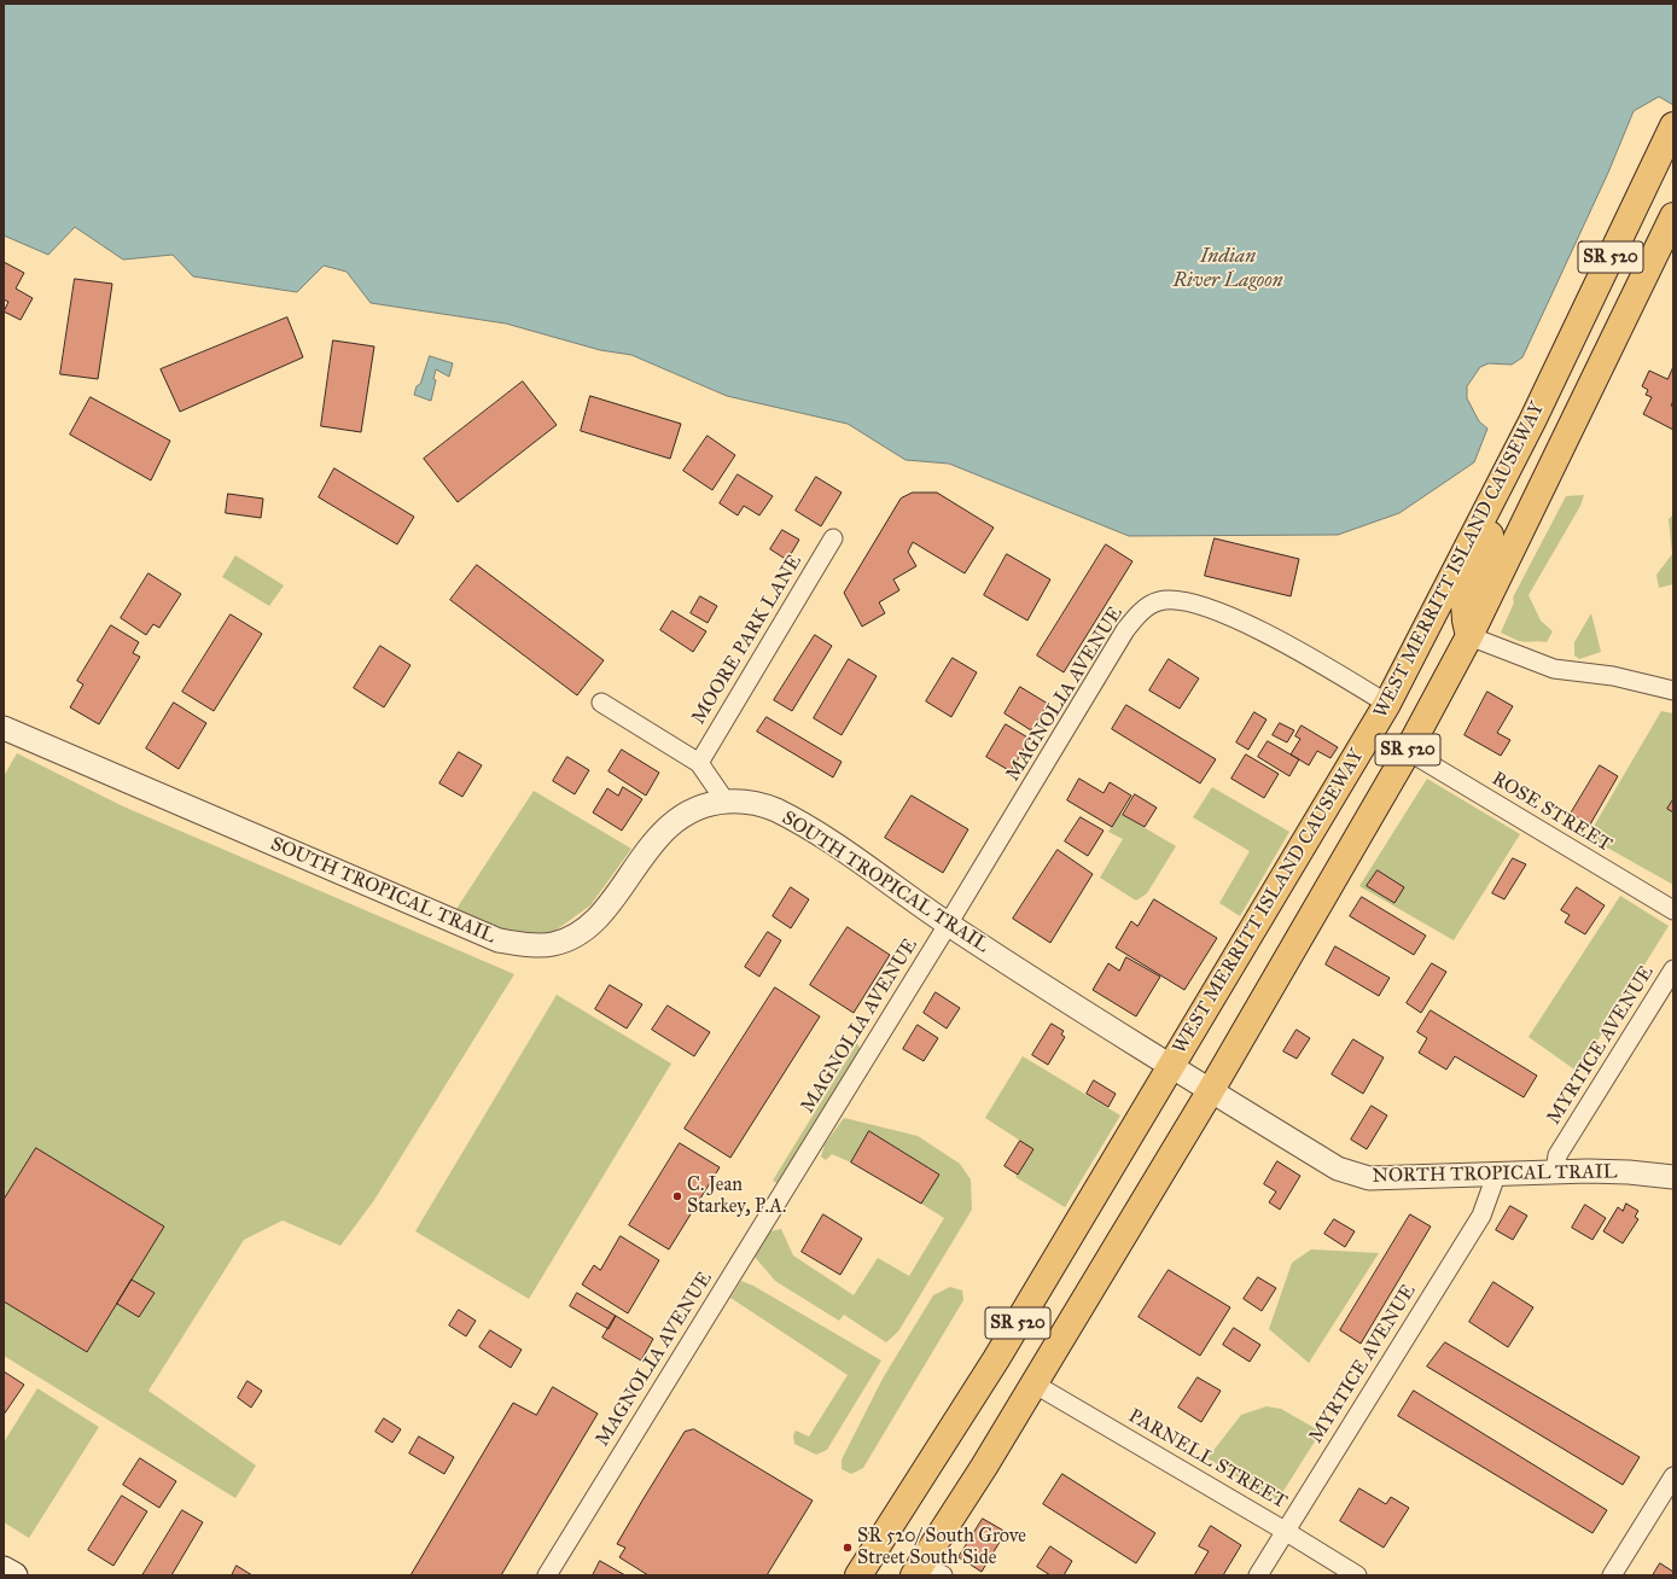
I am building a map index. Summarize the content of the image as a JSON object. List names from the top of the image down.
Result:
{
  "streets": {
    "main road": ["SR 520", "WEST MERRITT ISLAND CAUSEWAY"],
    "street": [
      "MOORE PARK LANE",
      "MAGNOLIA AVENUE",
      "ROSE STREET",
      "SOUTH TROPICAL TRAIL",
      "MYRTICE AVENUE",
      "NORTH TROPICAL TRAIL",
      "PARNELL STREET"
    ]
  },
  "crossings": [
    ["WEST MERRITT ISLAND CAUSEWAY", "MAGNOLIA AVENUE"],
    ["WEST MERRITT ISLAND CAUSEWAY", "ROSE STREET"],
    ["WEST MERRITT ISLAND CAUSEWAY", "SOUTH TROPICAL TRAIL"],
    ["WEST MERRITT ISLAND CAUSEWAY", "NORTH TROPICAL TRAIL"],
    ["WEST MERRITT ISLAND CAUSEWAY", "PARNELL STREET"],
    ["MAGNOLIA AVENUE", "SOUTH TROPICAL TRAIL"],
    ["SOUTH TROPICAL TRAIL", "NORTH TROPICAL TRAIL"],
    ["MYRTICE AVENUE", "NORTH TROPICAL TRAIL"],
    ["MYRTICE AVENUE", "PARNELL STREET"]
  ],
  "water": ["Indian River Lagoon"],
  "places": ["C. Jean Starkey, P.A.", "SR 520/ South Grove Street South Side"]
}
